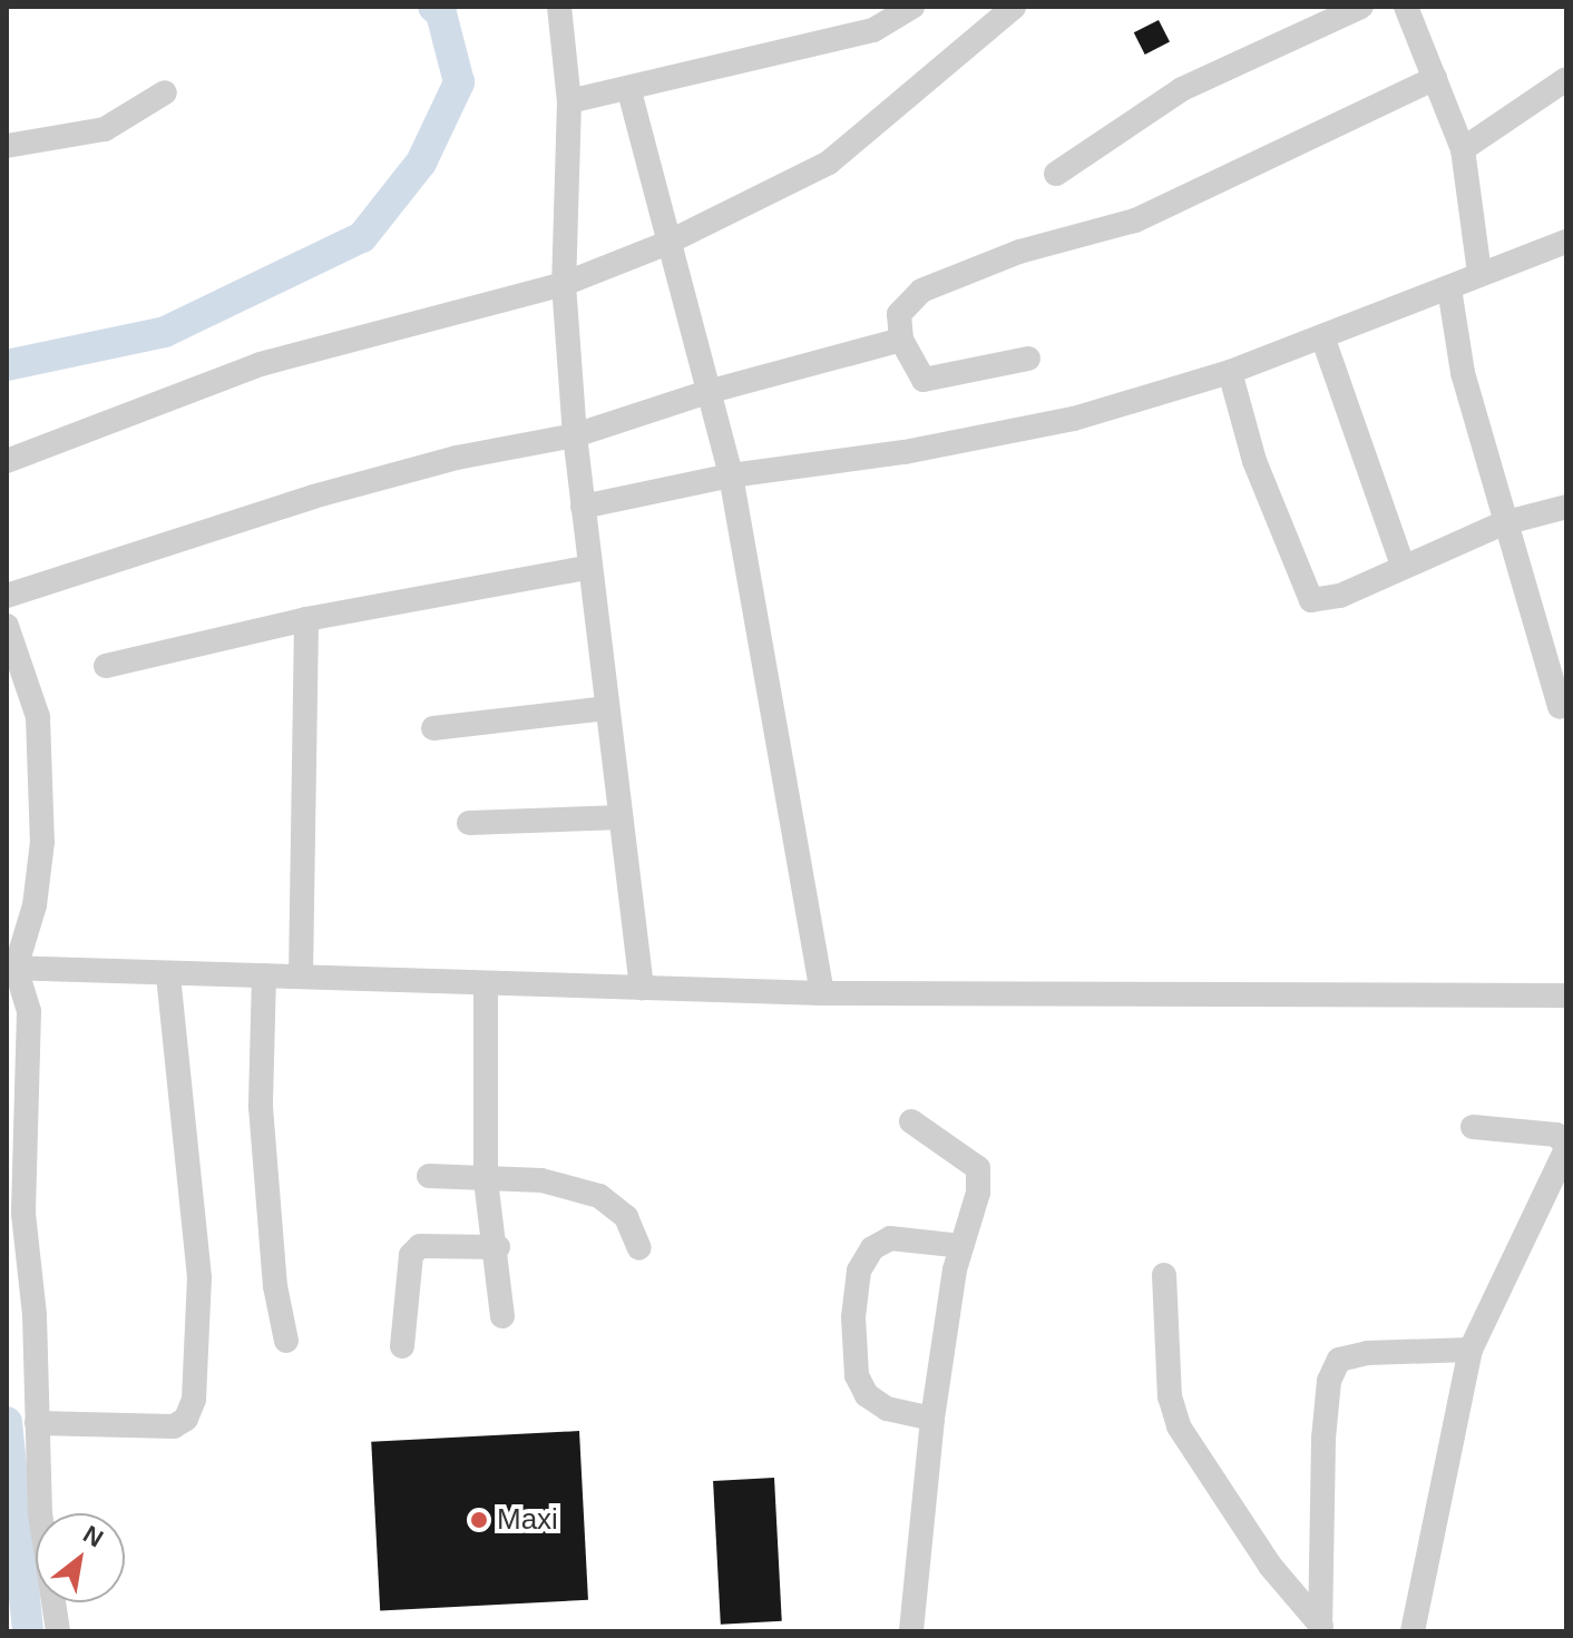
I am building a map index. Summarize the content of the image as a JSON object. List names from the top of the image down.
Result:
{
  "places": ["Maxi"],
  "north": "top right"
}
